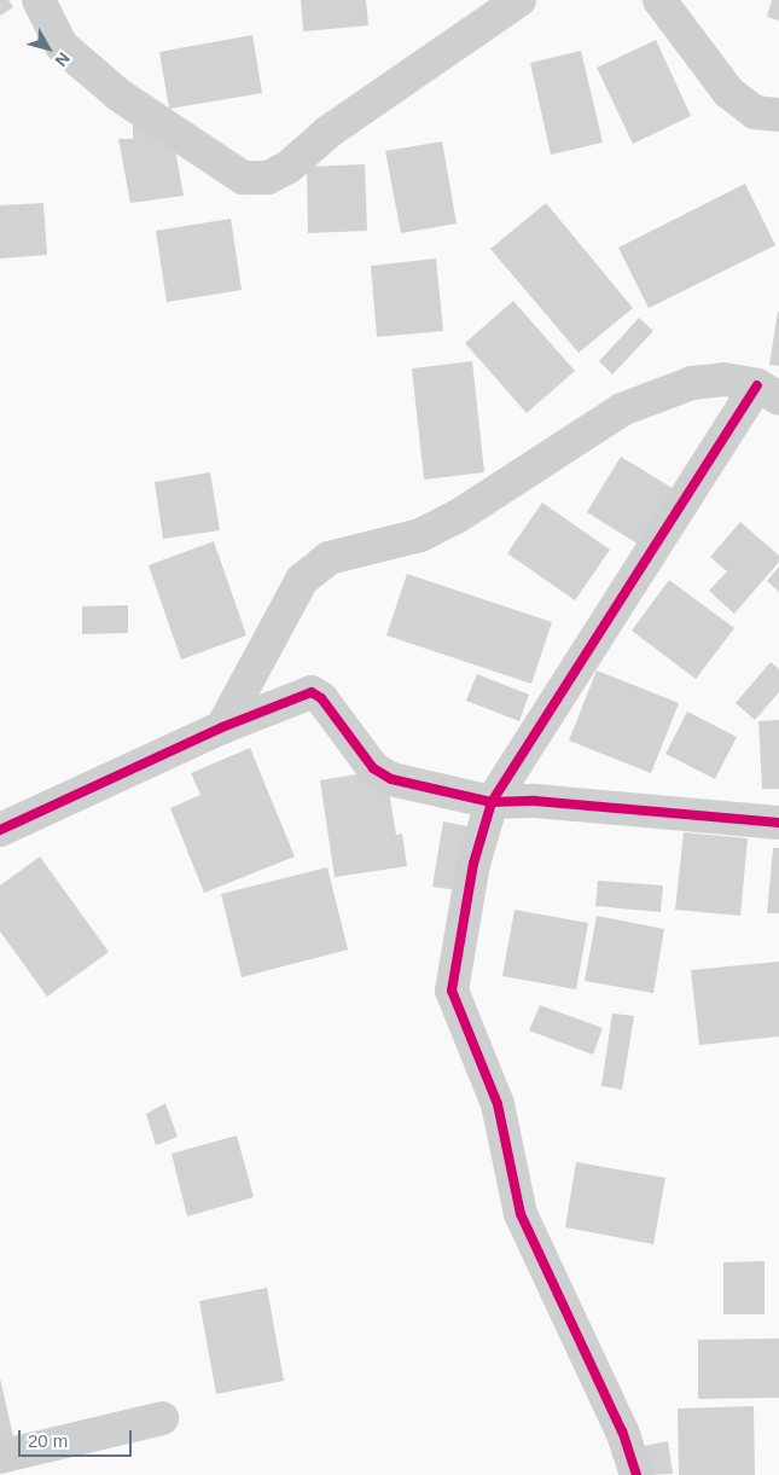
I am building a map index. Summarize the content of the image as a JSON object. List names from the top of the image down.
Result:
{
  "scale_bar": "20 m",
  "north": "bottom right"
}
